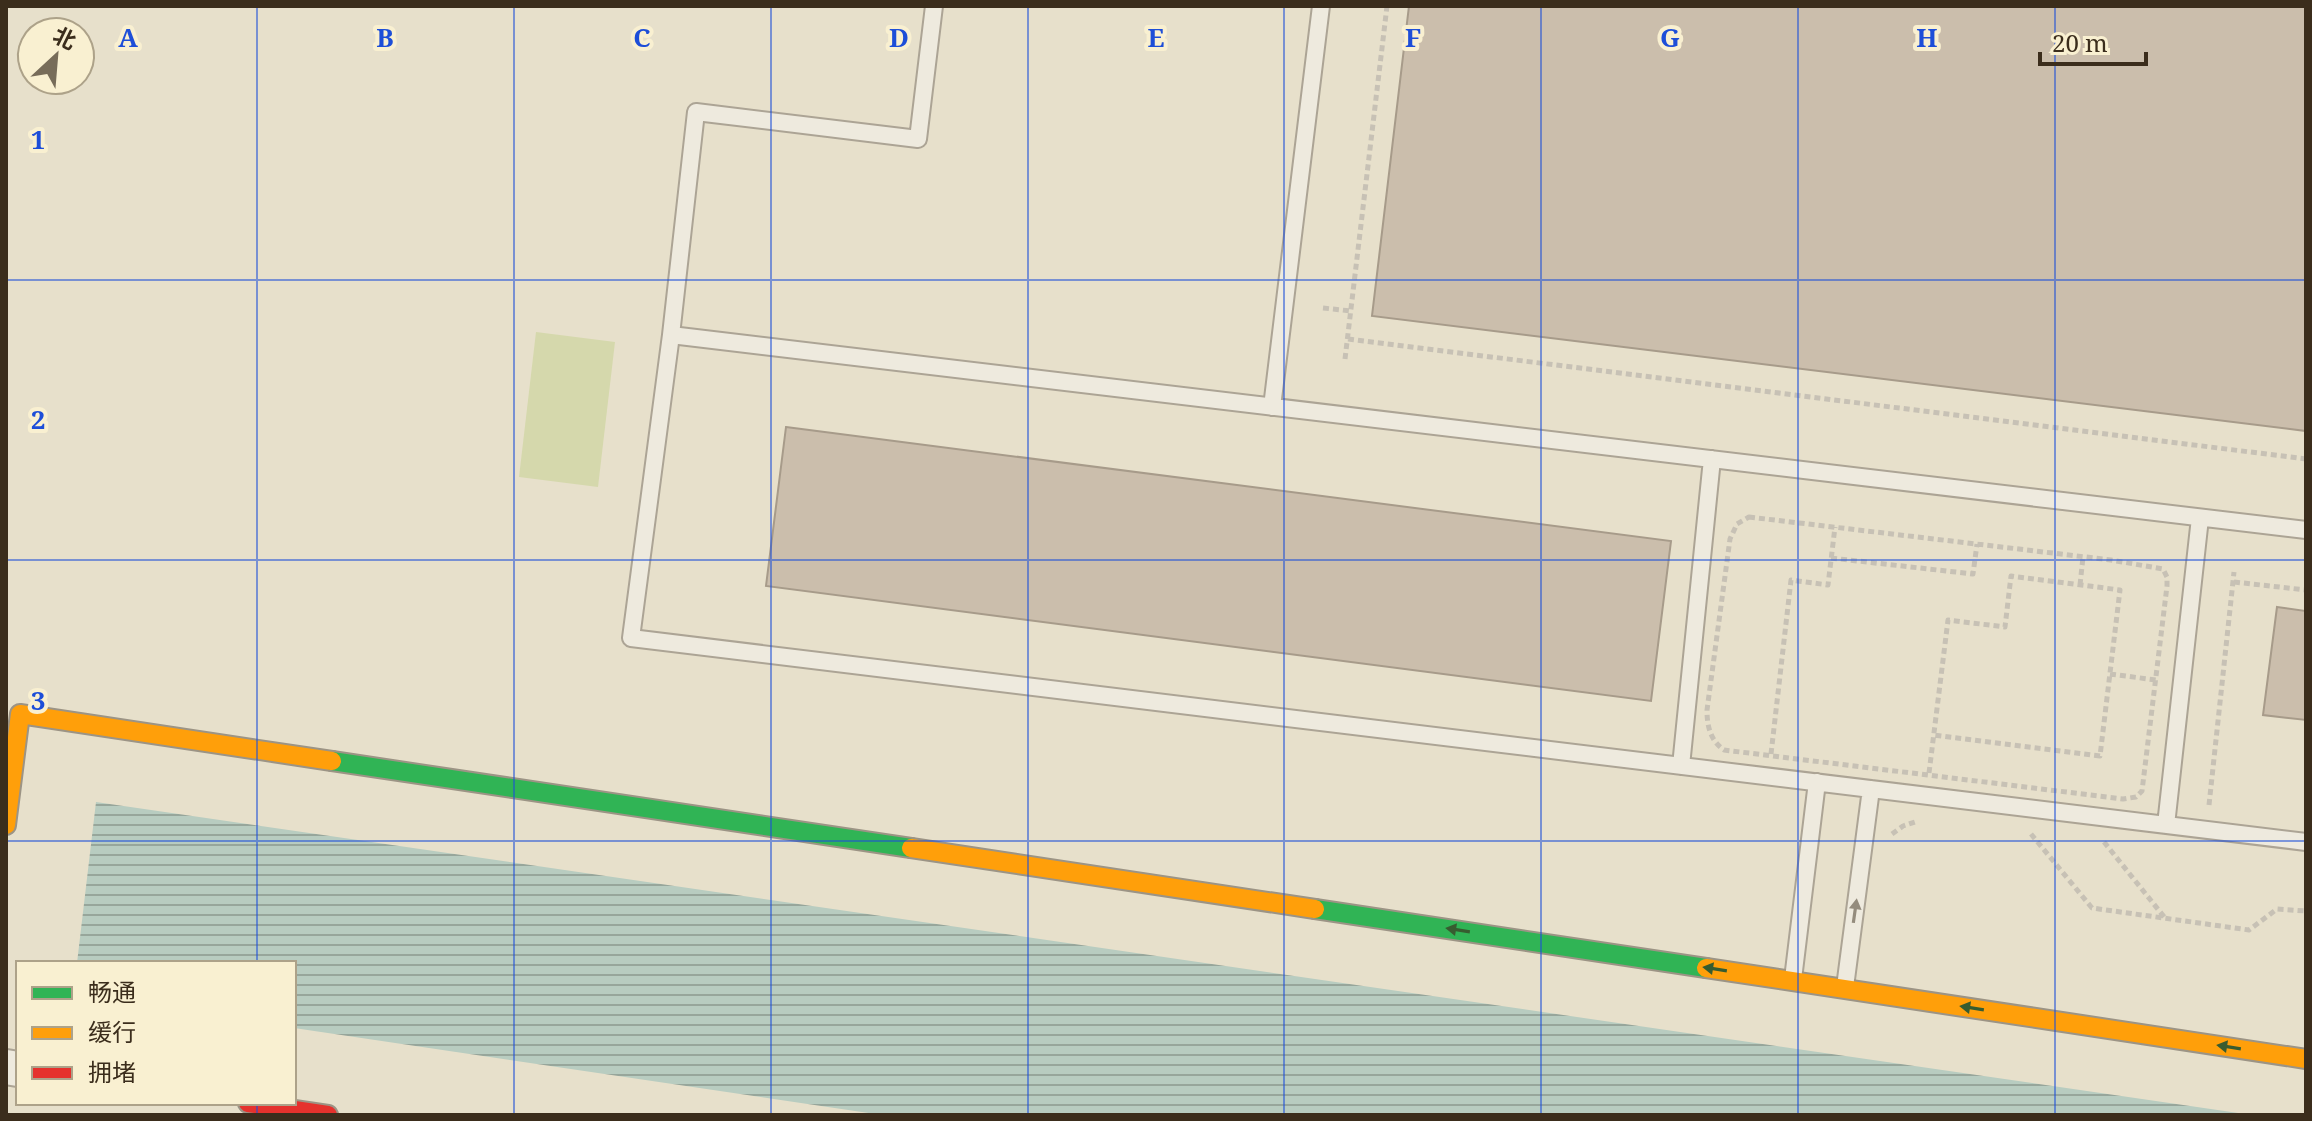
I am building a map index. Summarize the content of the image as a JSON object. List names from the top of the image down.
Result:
{
  "legend": ["畅通", "缓行", "拥堵"],
  "scale_bar": "20 m",
  "north": "top right",
  "grid": {
    "columns": [
      "A",
      "B",
      "C",
      "D",
      "E",
      "F",
      "G",
      "H"
    ],
    "rows": ["1", "2", "3"]
  }
}
